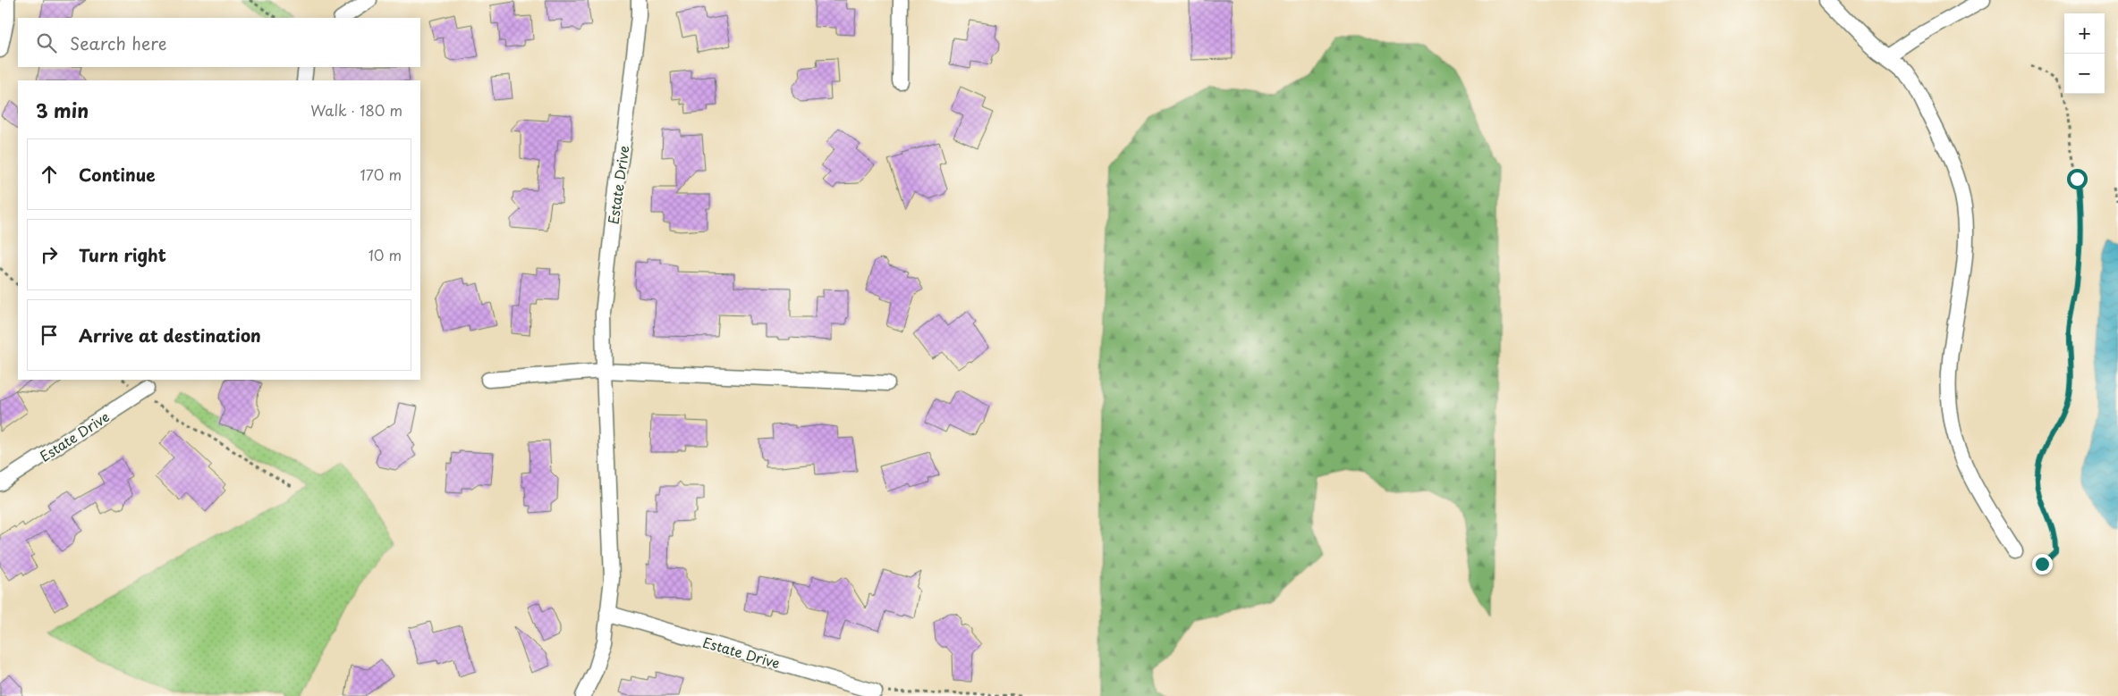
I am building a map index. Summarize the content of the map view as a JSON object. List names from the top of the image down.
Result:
{
  "streets": {
    "street": ["Estate Drive"]
  },
  "page": {
    "map_buttons": ["+", "−"],
    "search": "Search here",
    "heading": ["3 min", "Walk · 180 m"],
    "list": [
      ["Continue", "170 m"],
      ["Turn right", "10 m"],
      "Arrive at destination"
    ]
  }
}
